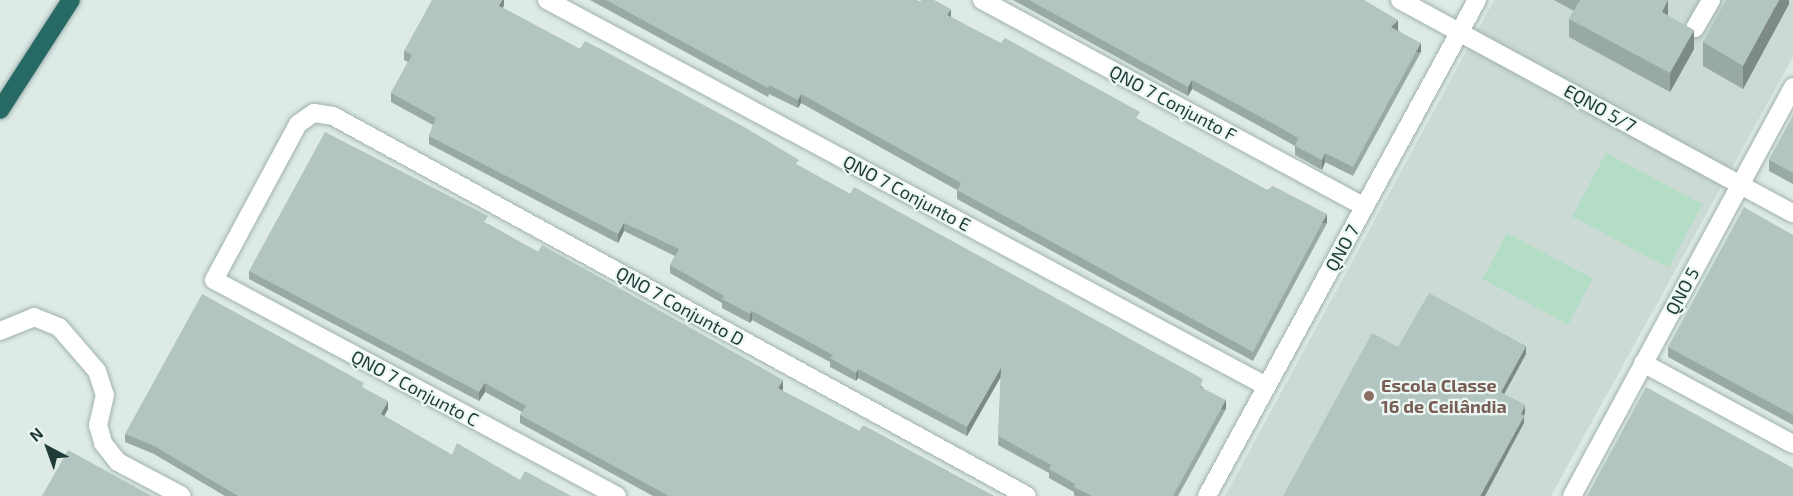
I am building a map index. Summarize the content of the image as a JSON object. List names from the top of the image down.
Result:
{
  "streets": {
    "street": [
      "QNO 7 Conjunto F",
      "EQNO 5/7",
      "QNO 7 Conjunto E",
      "QNO 7",
      "QNO 5",
      "QNO 7 Conjunto D",
      "QNO 7 Conjunto C"
    ]
  },
  "crossings": [
    ["QNO 7 Conjunto F", "QNO 7"],
    ["EQNO 5/7", "QNO 7"],
    ["EQNO 5/7", "QNO 5"],
    ["QNO 7 Conjunto E", "QNO 7"],
    ["QNO 7 Conjunto D", "QNO 7 Conjunto C"]
  ],
  "places": ["Escola Classe 16 de Ceilândia"],
  "north": "top left"
}
